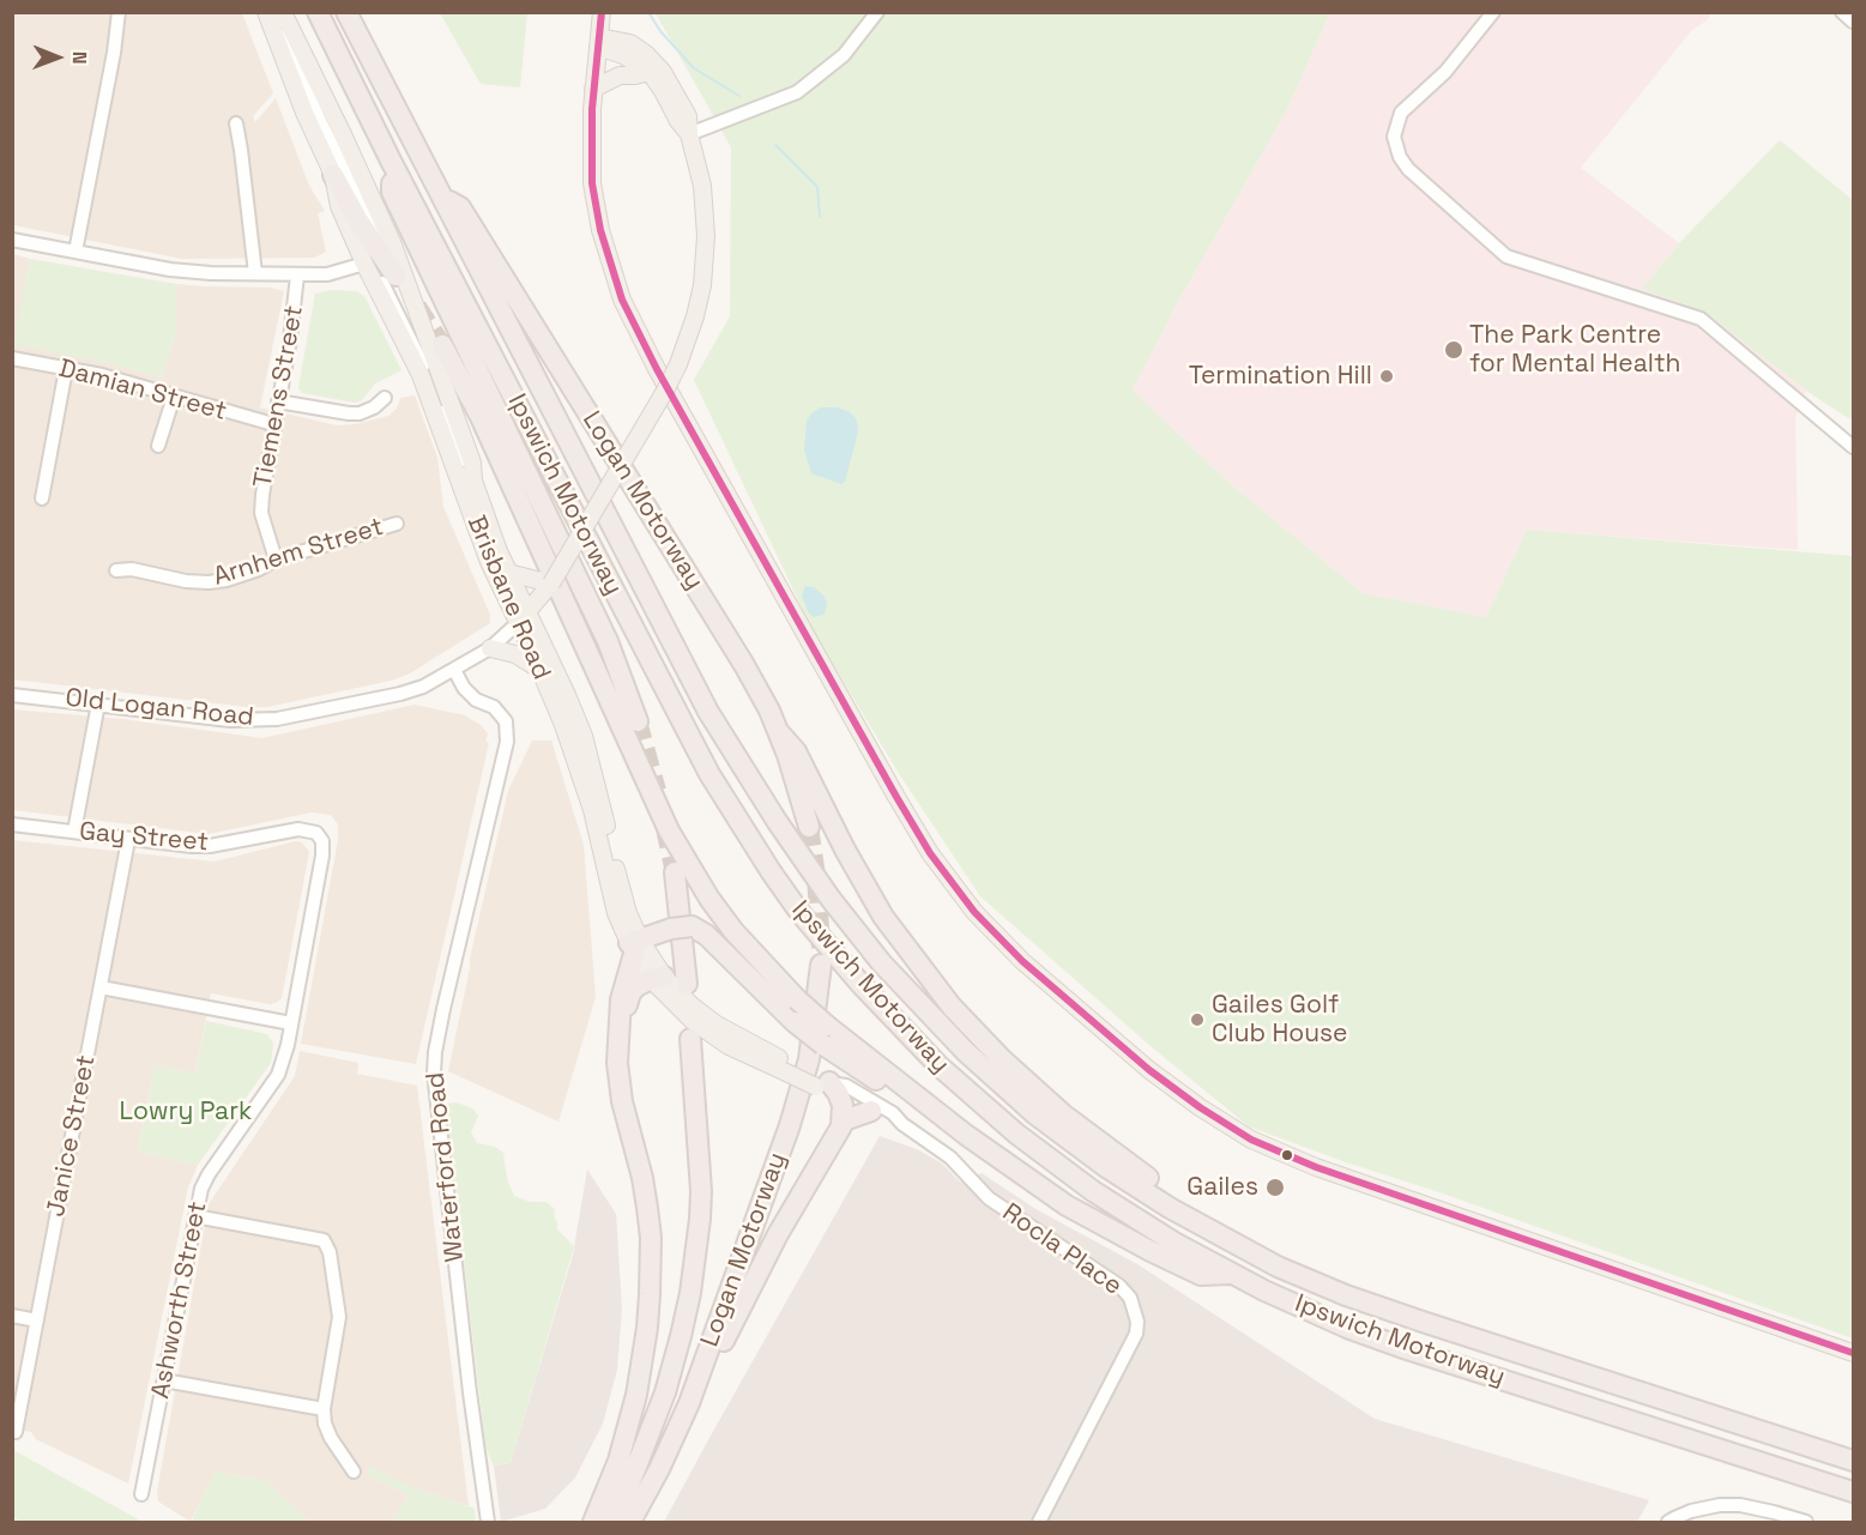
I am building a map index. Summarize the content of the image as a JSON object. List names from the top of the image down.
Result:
{
  "streets": {
    "highway": ["Ipswich Motorway", "Logan Motorway"],
    "main road": ["Brisbane Road", "Old Logan Road"],
    "street": [
      "Damian Street",
      "Tiemens Street",
      "Arnhem Street",
      "Gay Street",
      "Janice Street",
      "Waterford Road",
      "Rocla Place",
      "Ashworth Street"
    ]
  },
  "crossings": [
    ["Damian Street", "Tiemens Street"],
    ["Tiemens Street", "Arnhem Street"],
    ["Ipswich Motorway", "Logan Motorway"],
    ["Brisbane Road", "Old Logan Road"],
    ["Brisbane Road", "Rocla Place"],
    ["Old Logan Road", "Waterford Road"],
    ["Gay Street", "Janice Street"],
    ["Gay Street", "Ashworth Street"]
  ],
  "parks": ["Lowry Park"],
  "places": [
    "The Park Centre for Mental Health",
    "Termination Hill",
    "Gailes Golf Club House",
    "Gailes"
  ],
  "north": "right"
}
